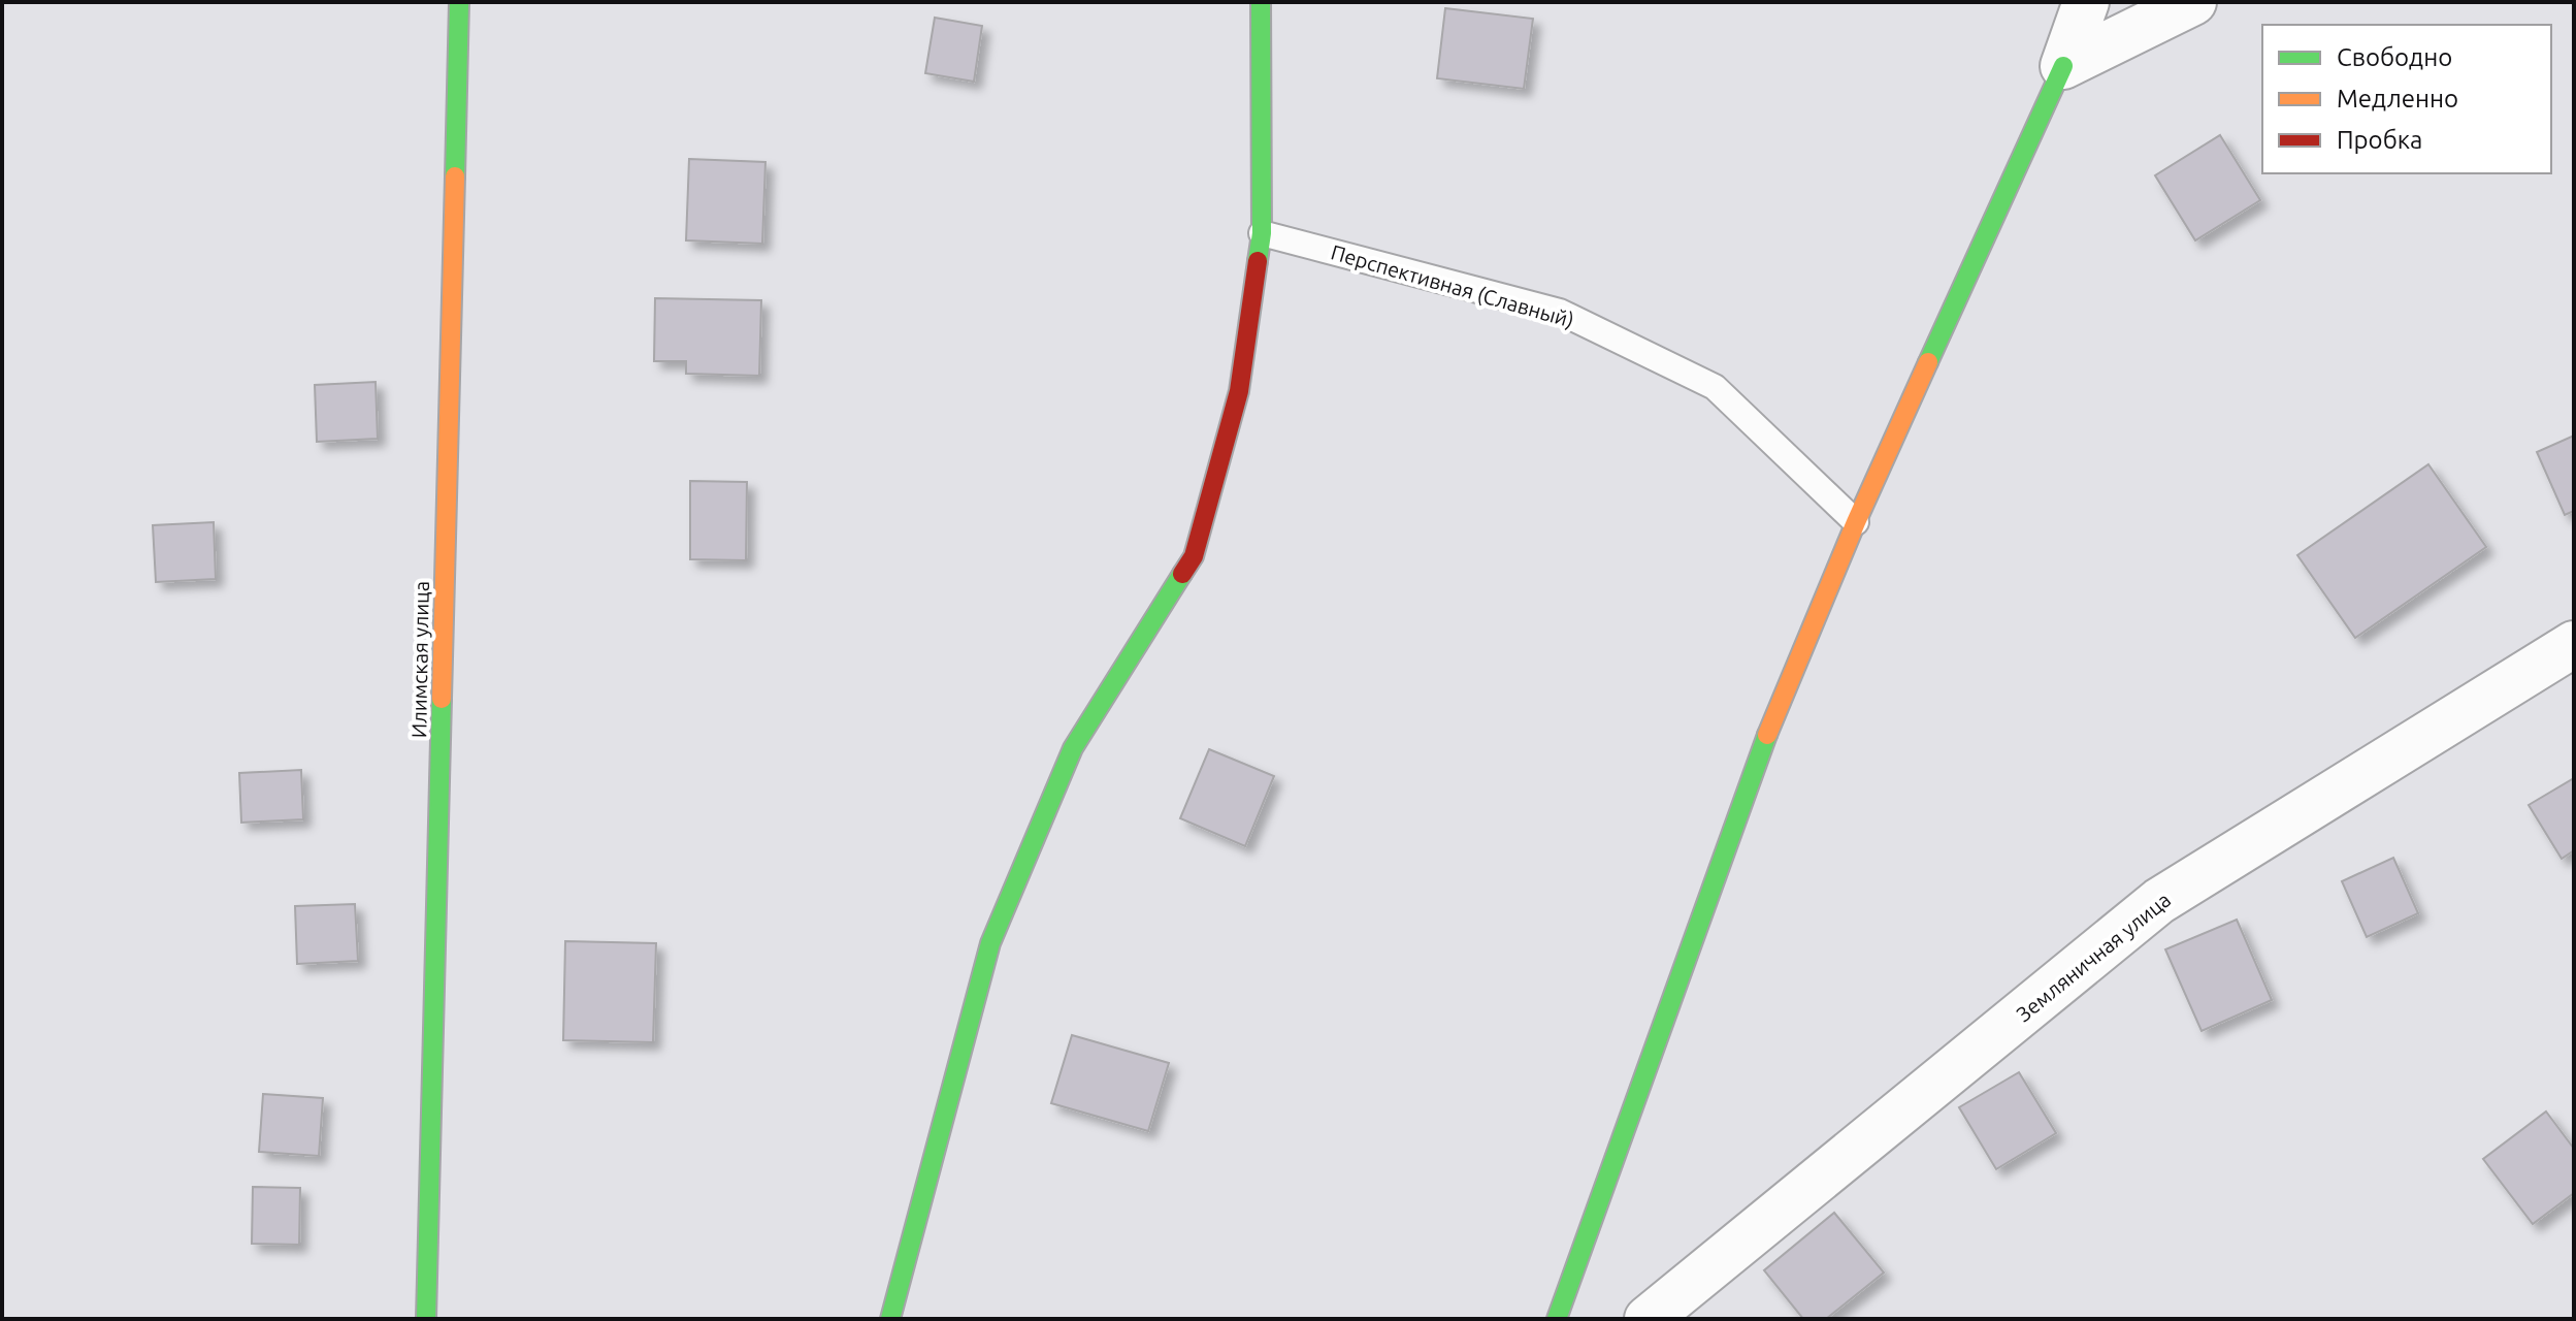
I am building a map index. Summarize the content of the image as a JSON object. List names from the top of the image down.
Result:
{
  "streets": {
    "street": ["Илимская улица", "Земляничная улица"],
    "lane": ["Перспективная (Славный)"]
  },
  "legend": ["Свободно", "Медленно", "Пробка"]
}
